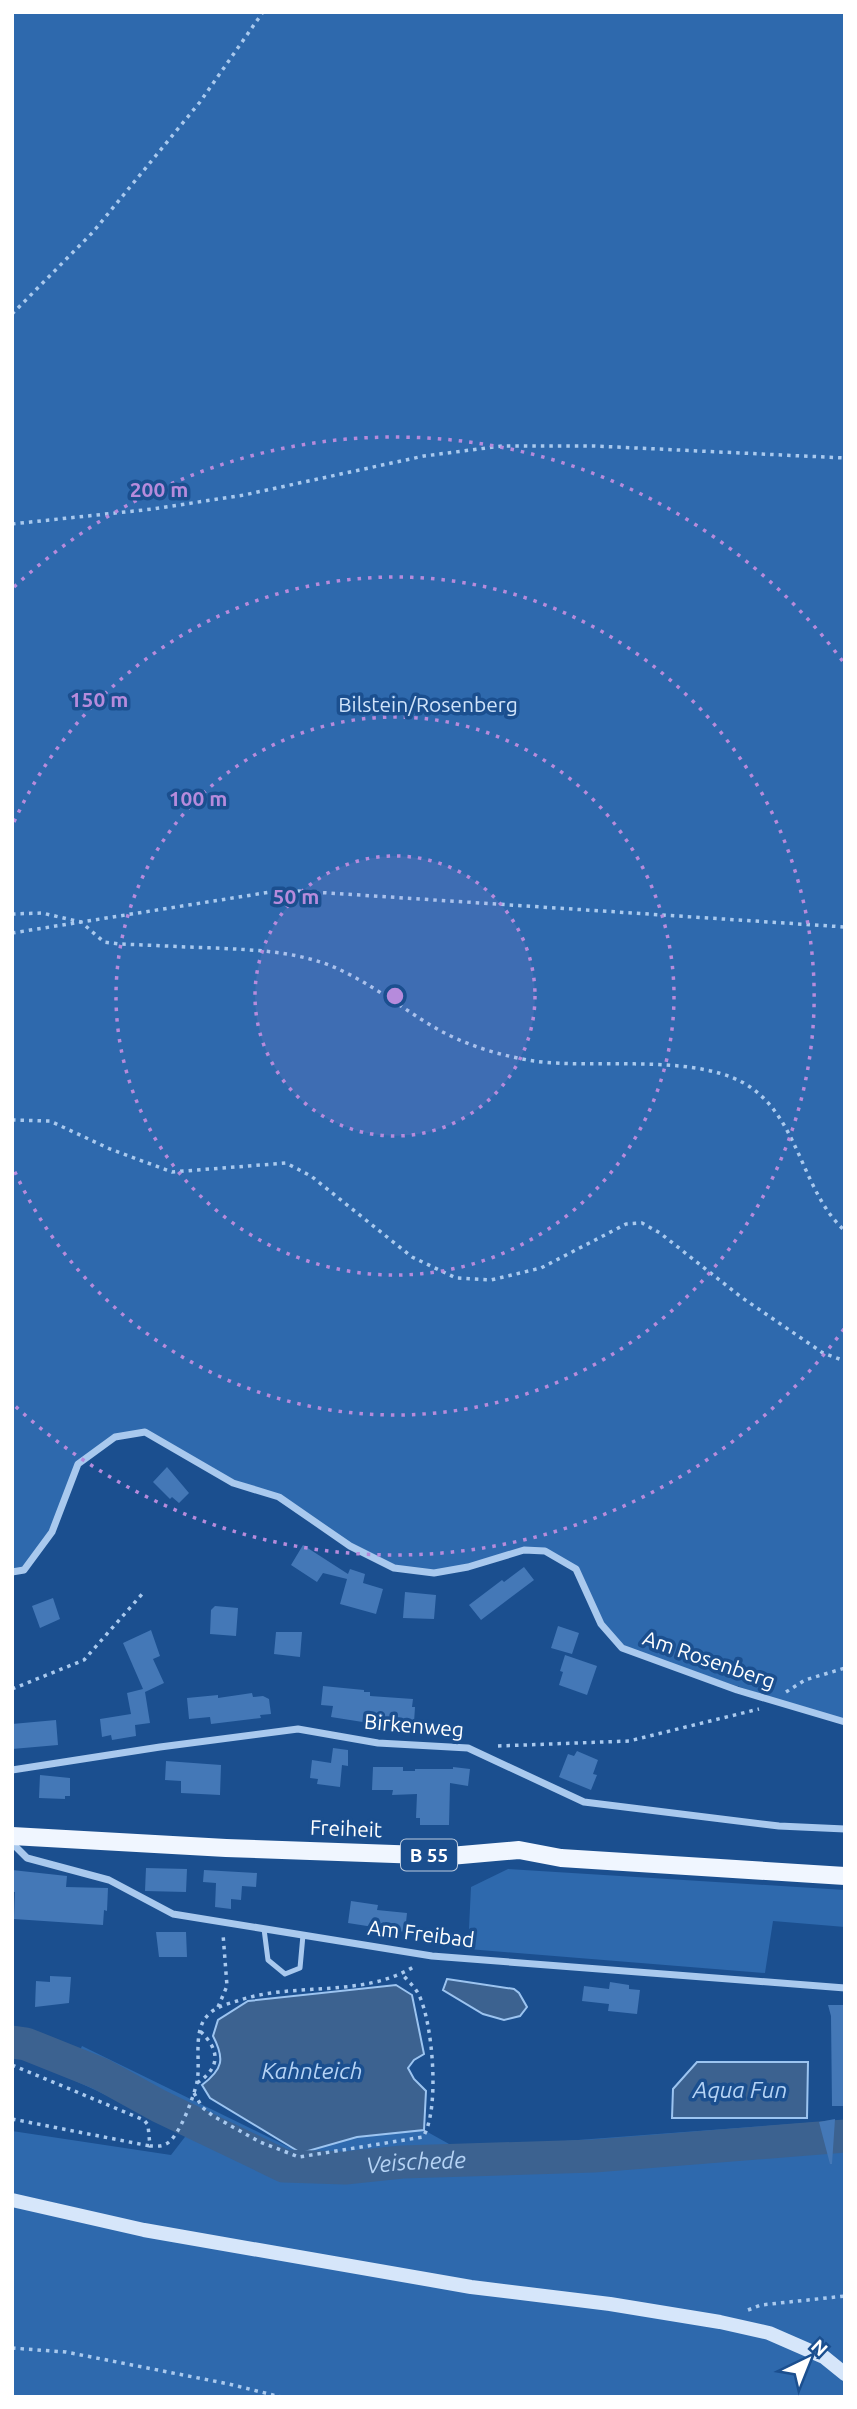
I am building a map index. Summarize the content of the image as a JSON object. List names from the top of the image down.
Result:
{
  "streets": {
    "main road": ["Freiheit", "B 55"],
    "street": ["Am Rosenberg", "Birkenweg", "Am Freibad"]
  },
  "water": ["Kahnteich", "Aqua Fun", "Veischede"],
  "parks": ["Bilstein/Rosenberg"],
  "north": "top right",
  "rings": [
    "200 m",
    "150 m",
    "100 m",
    "50 m"
  ]
}
